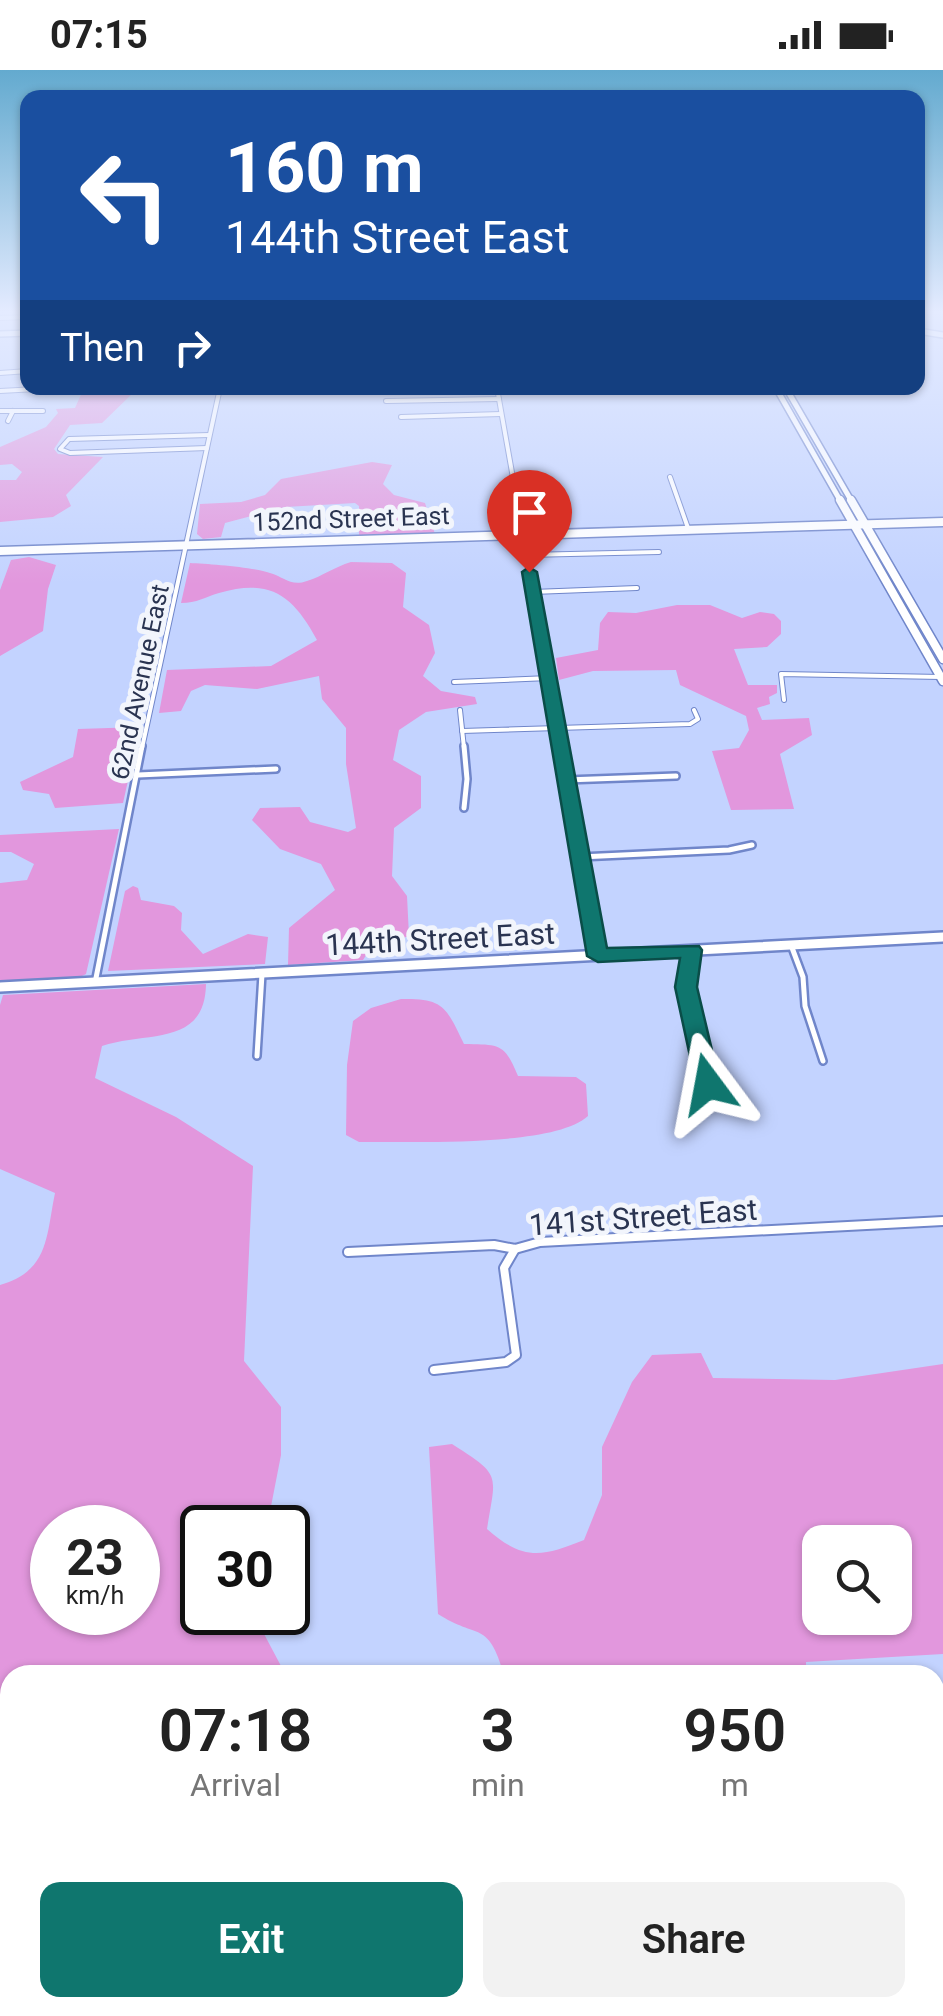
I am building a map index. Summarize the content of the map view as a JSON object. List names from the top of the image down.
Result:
{
  "streets": {
    "street": [
      "152nd Street East",
      "62nd Avenue East",
      "144th Street East",
      "141st Street East"
    ]
  },
  "crossings": [
    ["152nd Street East", "62nd Avenue East"],
    ["62nd Avenue East", "144th Street East"]
  ],
  "page": {
    "status": "07:15",
    "turn": ["160 m", "144th Street East"],
    "then": "Then",
    "speed": "23 km/h",
    "limit": "30",
    "eta": [
      "07:18",
      "Arrival",
      "3",
      "min",
      "950",
      "m"
    ],
    "buttons": ["Exit", "Share"]
  }
}
